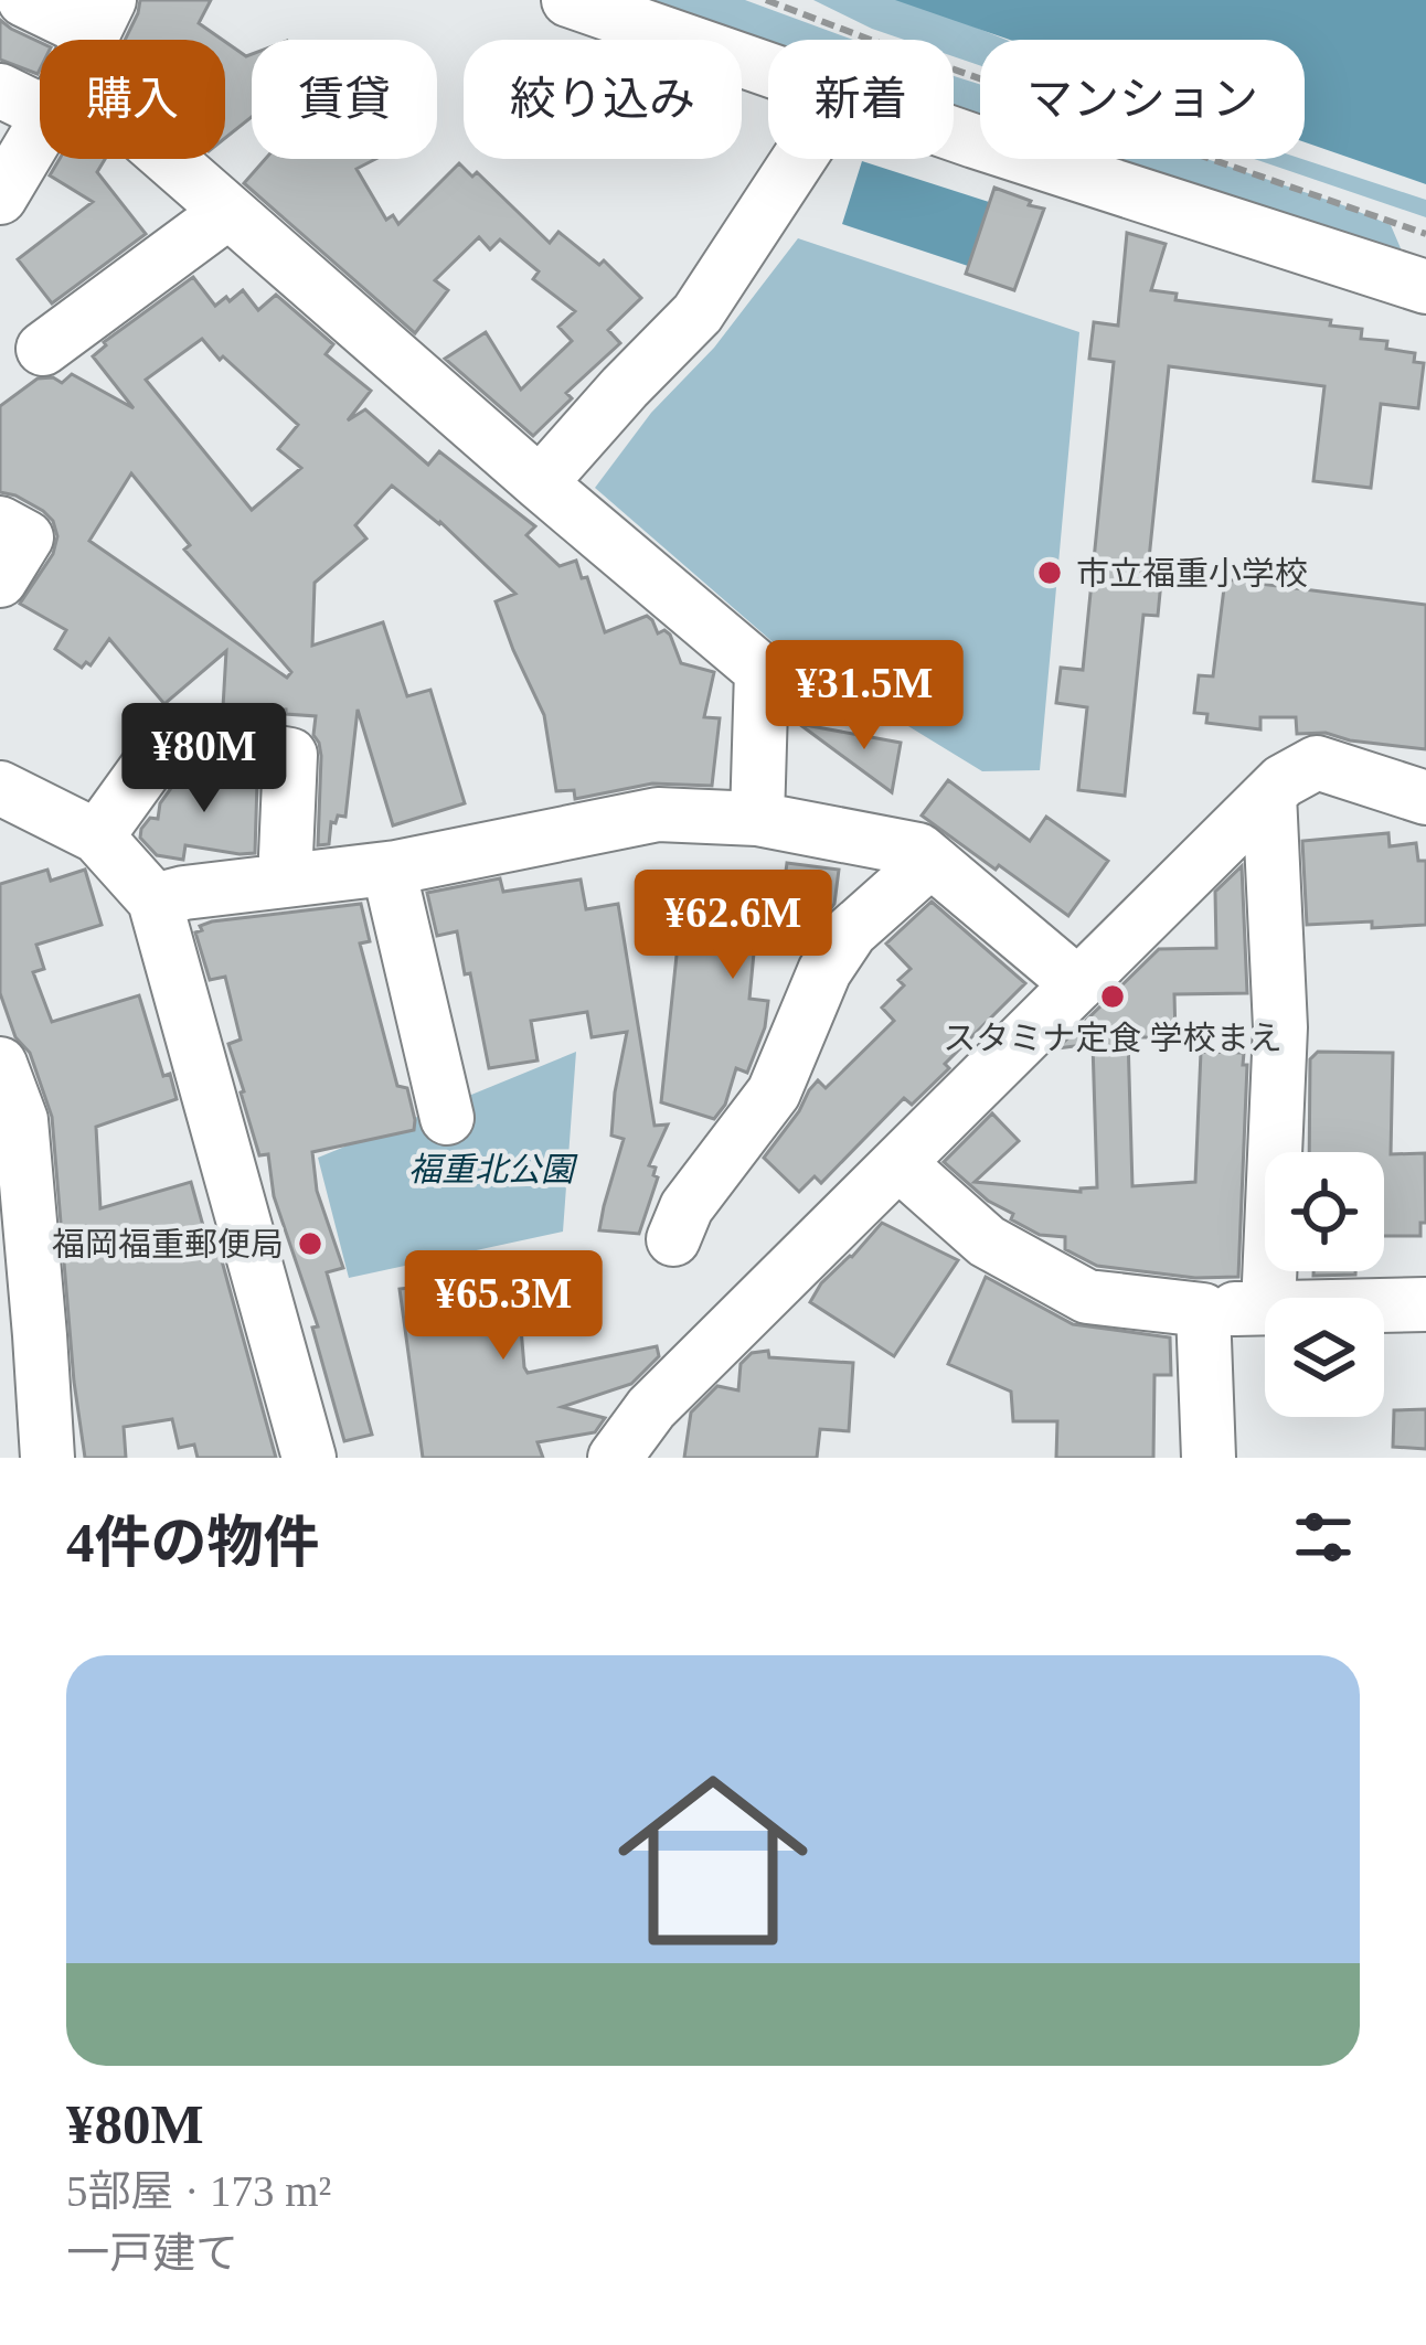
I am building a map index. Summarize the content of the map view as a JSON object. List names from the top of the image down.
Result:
{
  "parks": ["福重北公園"],
  "places": ["市立福重小学校", "スタミナ定食 学校まえ", "福岡福重郵便局"],
  "page": {
    "chip": [
      "購入",
      "賃貸",
      "絞り込み",
      "新着",
      "マンション"
    ],
    "price": [
      "¥31.5M",
      "¥80M",
      "¥62.6M",
      "¥65.3M"
    ],
    "heading": "4件の物件",
    "list": [
      {
        "name": "¥80M",
        "note": "5部屋 · 173 m² · 一戸建て"
      }
    ]
  }
}
